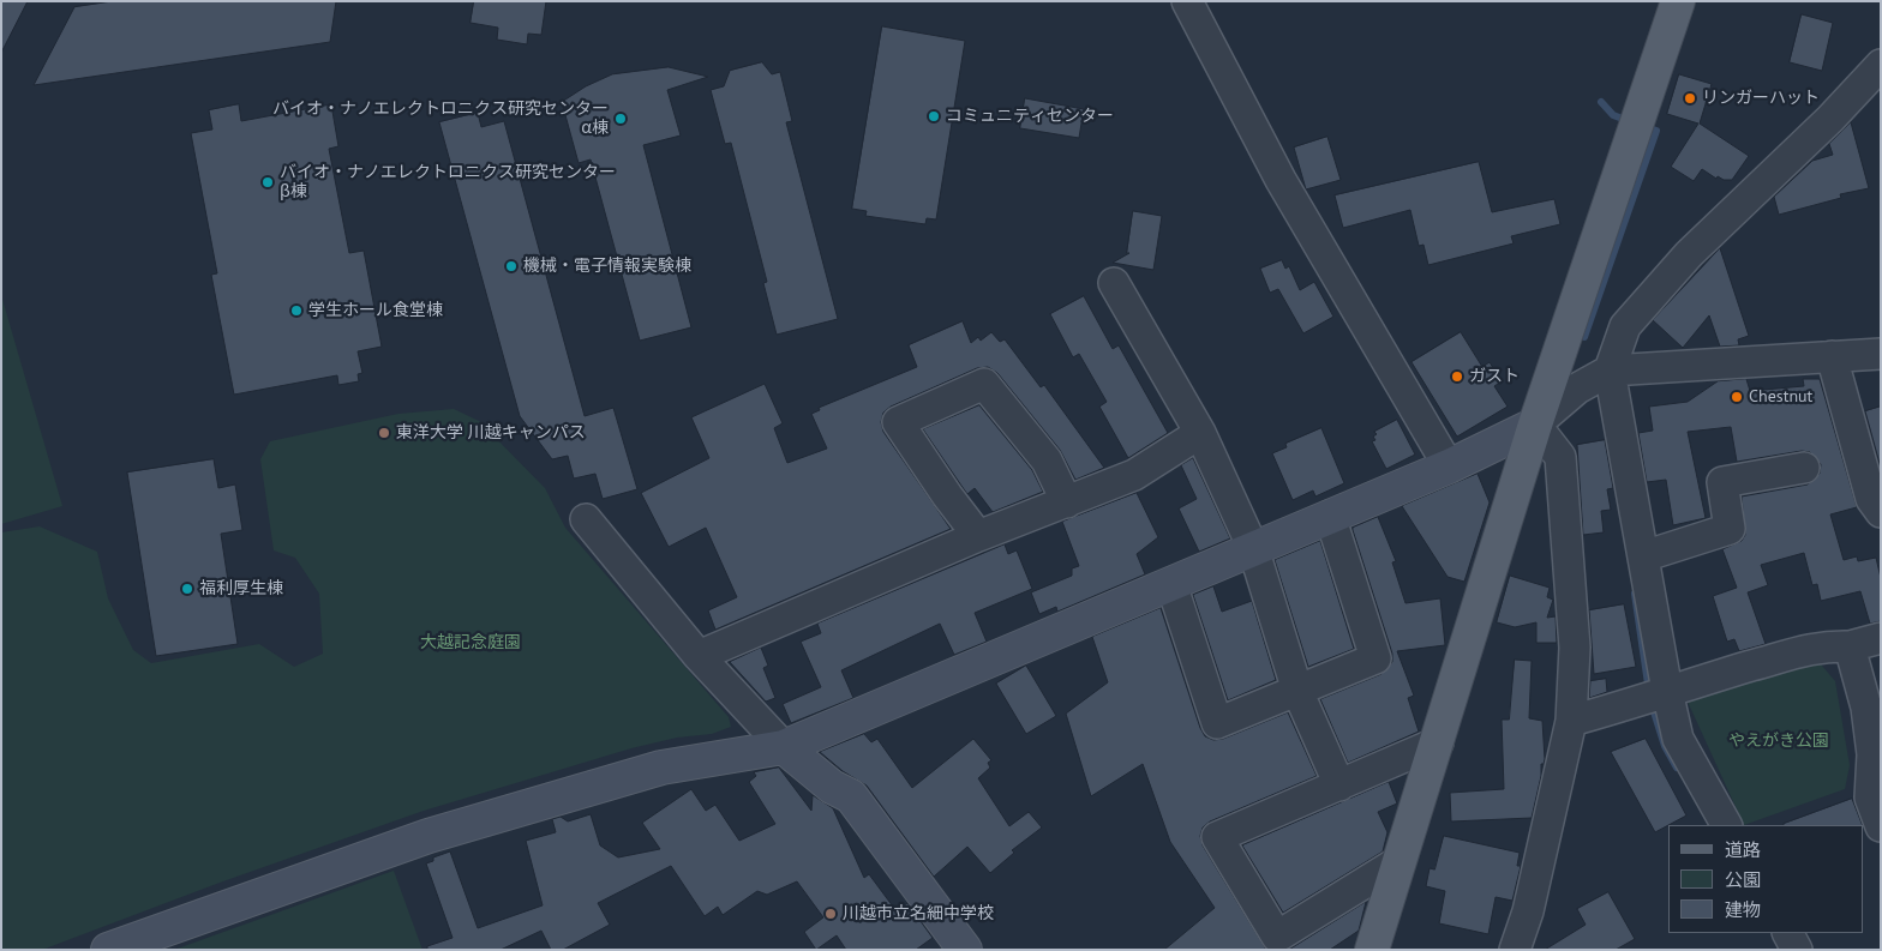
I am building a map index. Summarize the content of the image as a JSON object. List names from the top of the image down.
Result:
{
  "parks": ["大越記念庭園", "やえがき公園"],
  "places": [
    "リンガーハット",
    "コミュニティセンター",
    "バイオ・ナノエレクトロニクス研究センター α棟",
    "バイオ・ナノエレクトロニクス研究センター β棟",
    "機械・電子情報実験棟",
    "学生ホール食堂棟",
    "ガスト",
    "Chestnut",
    "東洋大学 川越キャンパス",
    "福利厚生棟",
    "川越市立名細中学校"
  ],
  "legend": ["道路", "公園", "建物"]
}
